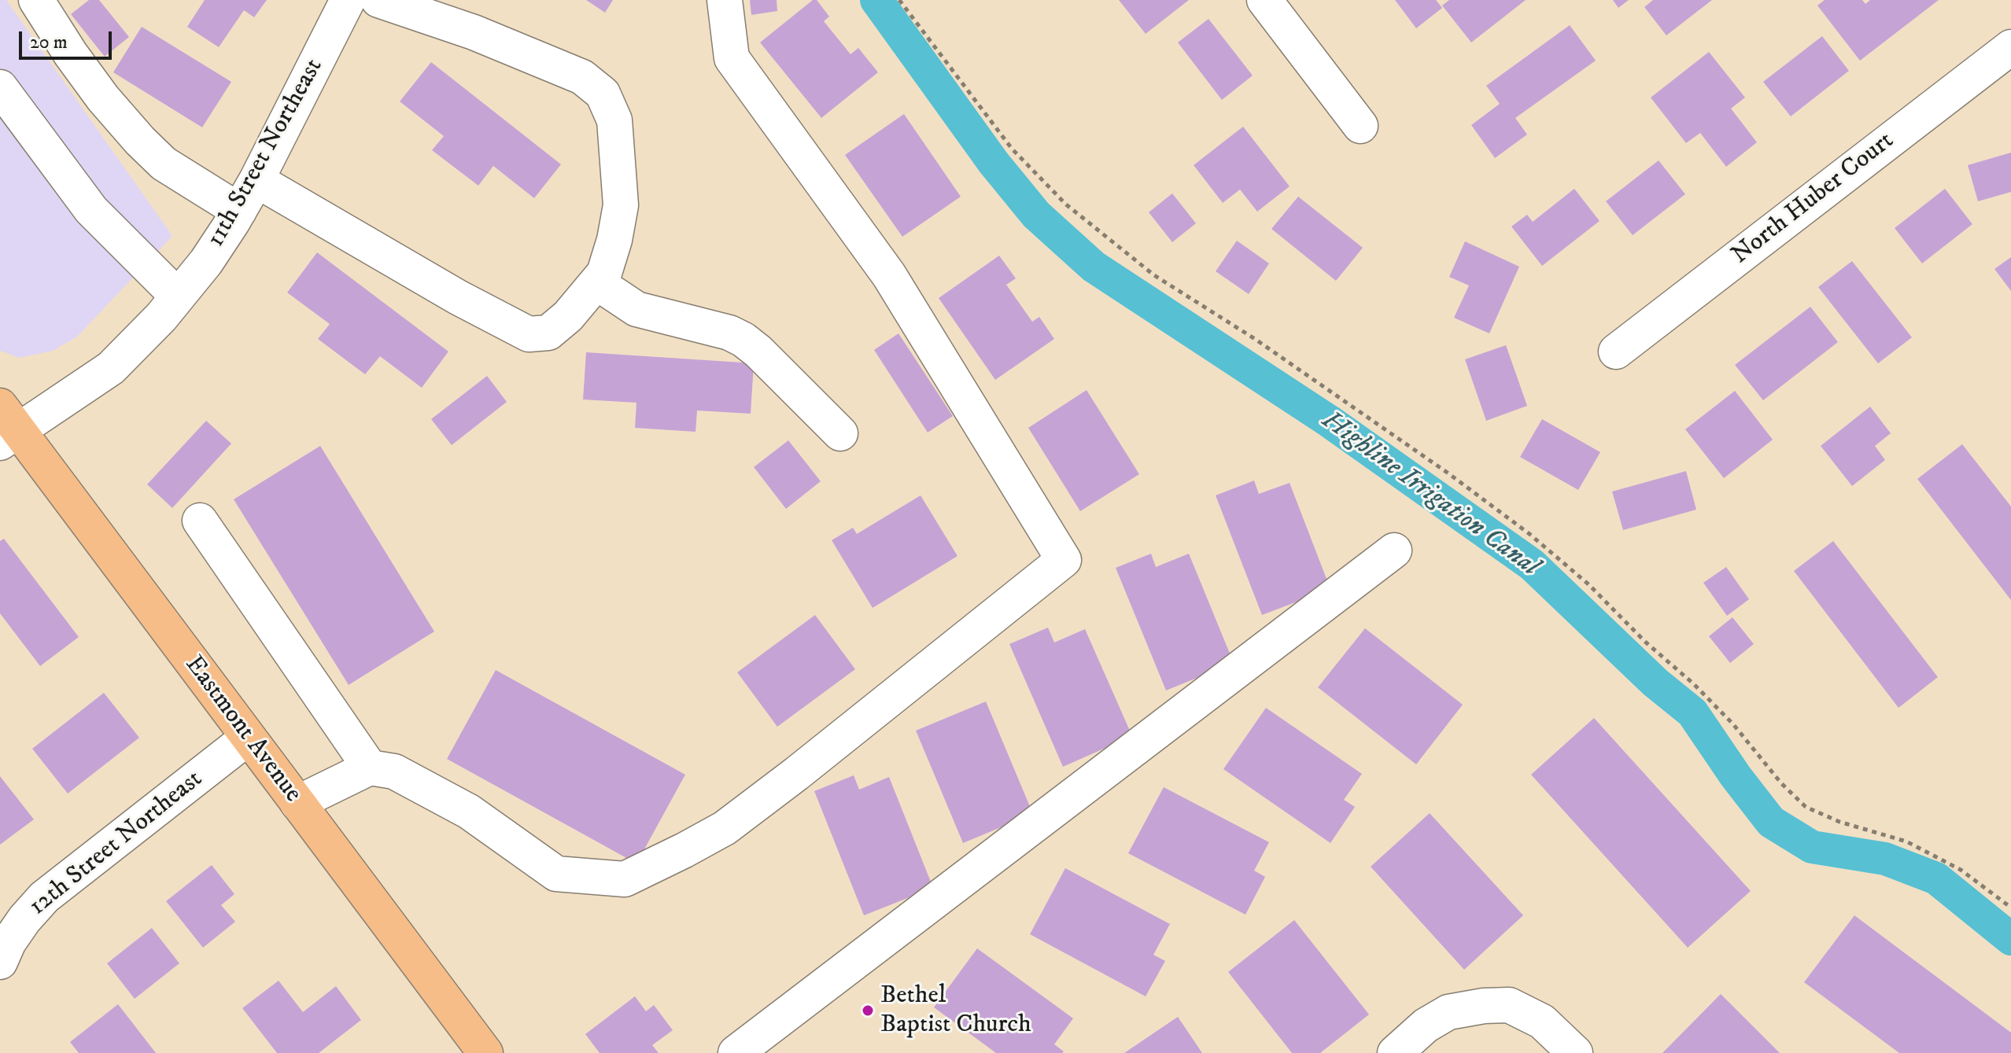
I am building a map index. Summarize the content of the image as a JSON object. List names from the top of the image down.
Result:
{
  "streets": {
    "main road": ["Eastmont Avenue"],
    "street": ["11th Street Northeast", "North Huber Court", "12th Street Northeast"]
  },
  "crossings": [
    ["11th Street Northeast", "Eastmont Avenue"],
    ["Eastmont Avenue", "12th Street Northeast"]
  ],
  "water": ["Highline Irrigation Canal"],
  "places": ["Bethel Baptist Church"],
  "scale_bar": "20 m"
}
